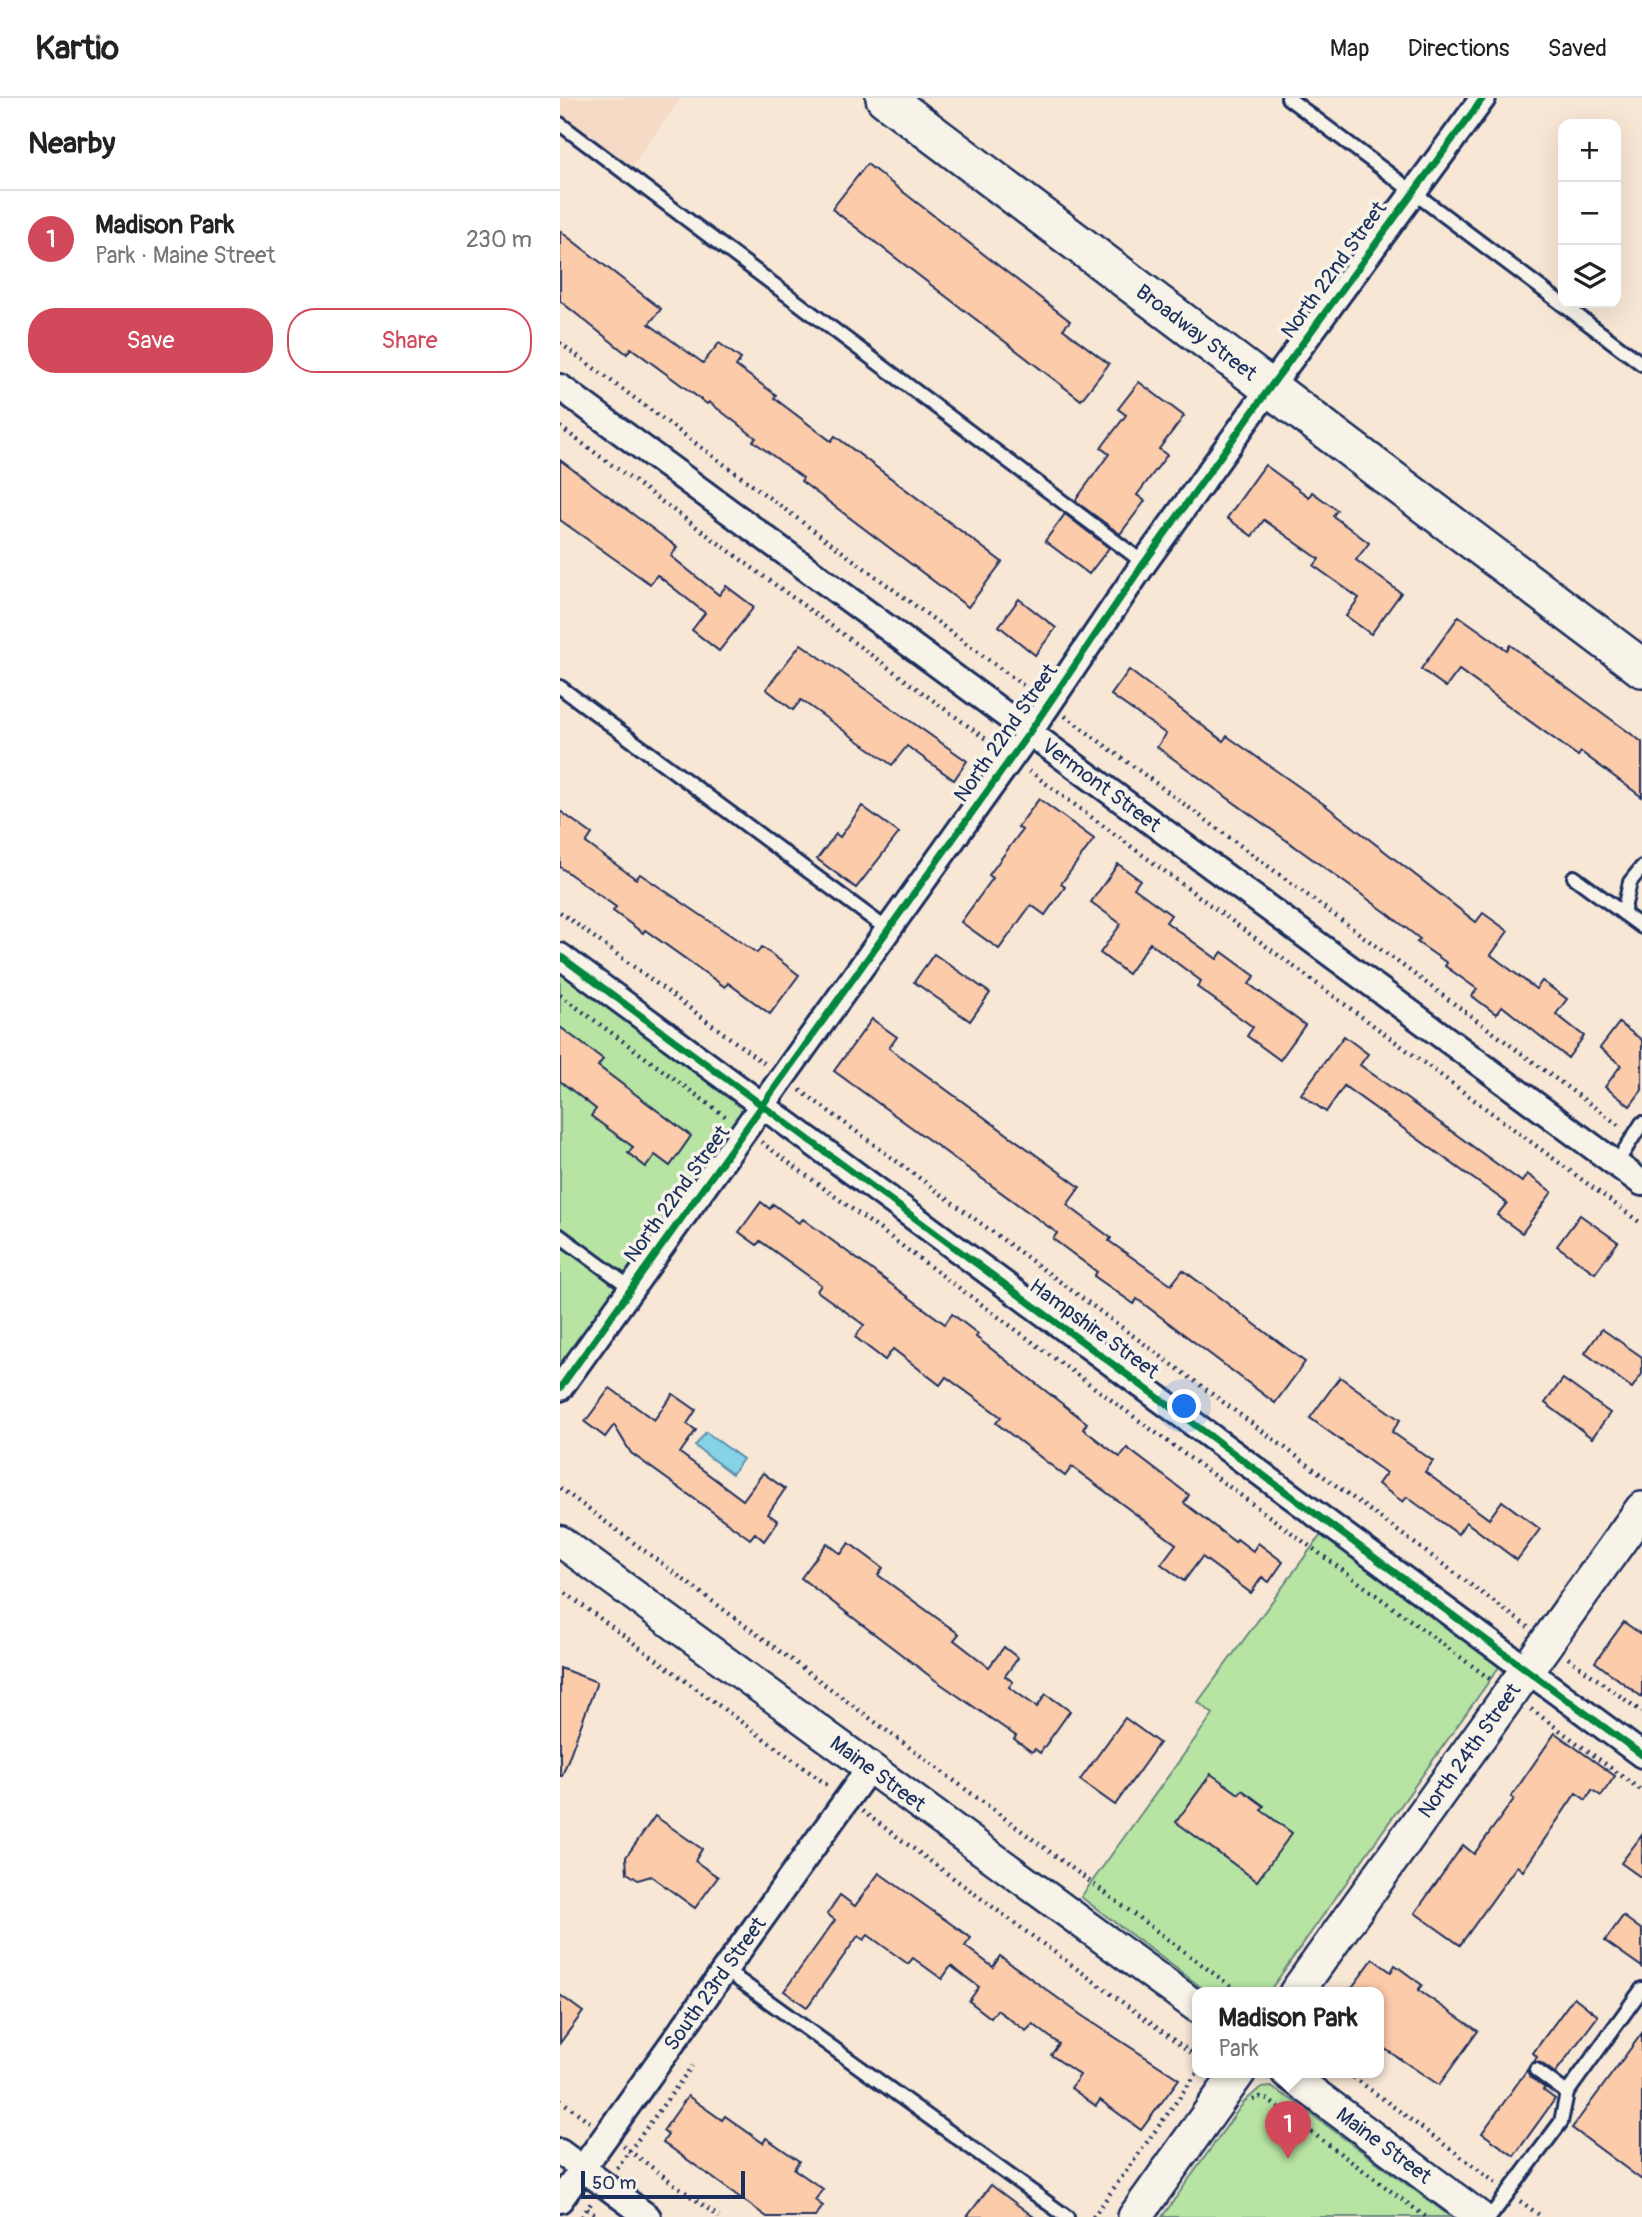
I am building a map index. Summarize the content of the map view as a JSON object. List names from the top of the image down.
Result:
{
  "streets": {
    "main road": ["Broadway Street", "North 24th Street"],
    "street": [
      "North 22nd Street",
      "Vermont Street",
      "Hampshire Street",
      "Maine Street",
      "South 23rd Street"
    ]
  },
  "crossings": [
    ["North 22nd Street", "Broadway Street"],
    ["North 22nd Street", "Vermont Street"],
    ["North 22nd Street", "Hampshire Street"],
    ["Hampshire Street", "North 24th Street"],
    ["Maine Street", "South 23rd Street"]
  ],
  "scale_bar": "50 m",
  "page": {
    "header": "Kartio",
    "nav": ["Map", "Directions", "Saved"],
    "heading": "Nearby",
    "map_buttons": ["+", "−"],
    "list": [
      {
        "mark": "1",
        "name": "Madison Park",
        "note": "Park · Maine Street",
        "value": "230 m"
      }
    ],
    "buttons": ["Save", "Share"],
    "popup": ["Madison Park", "Park"],
    "pins": "1",
    "scale": "50 m"
  }
}
